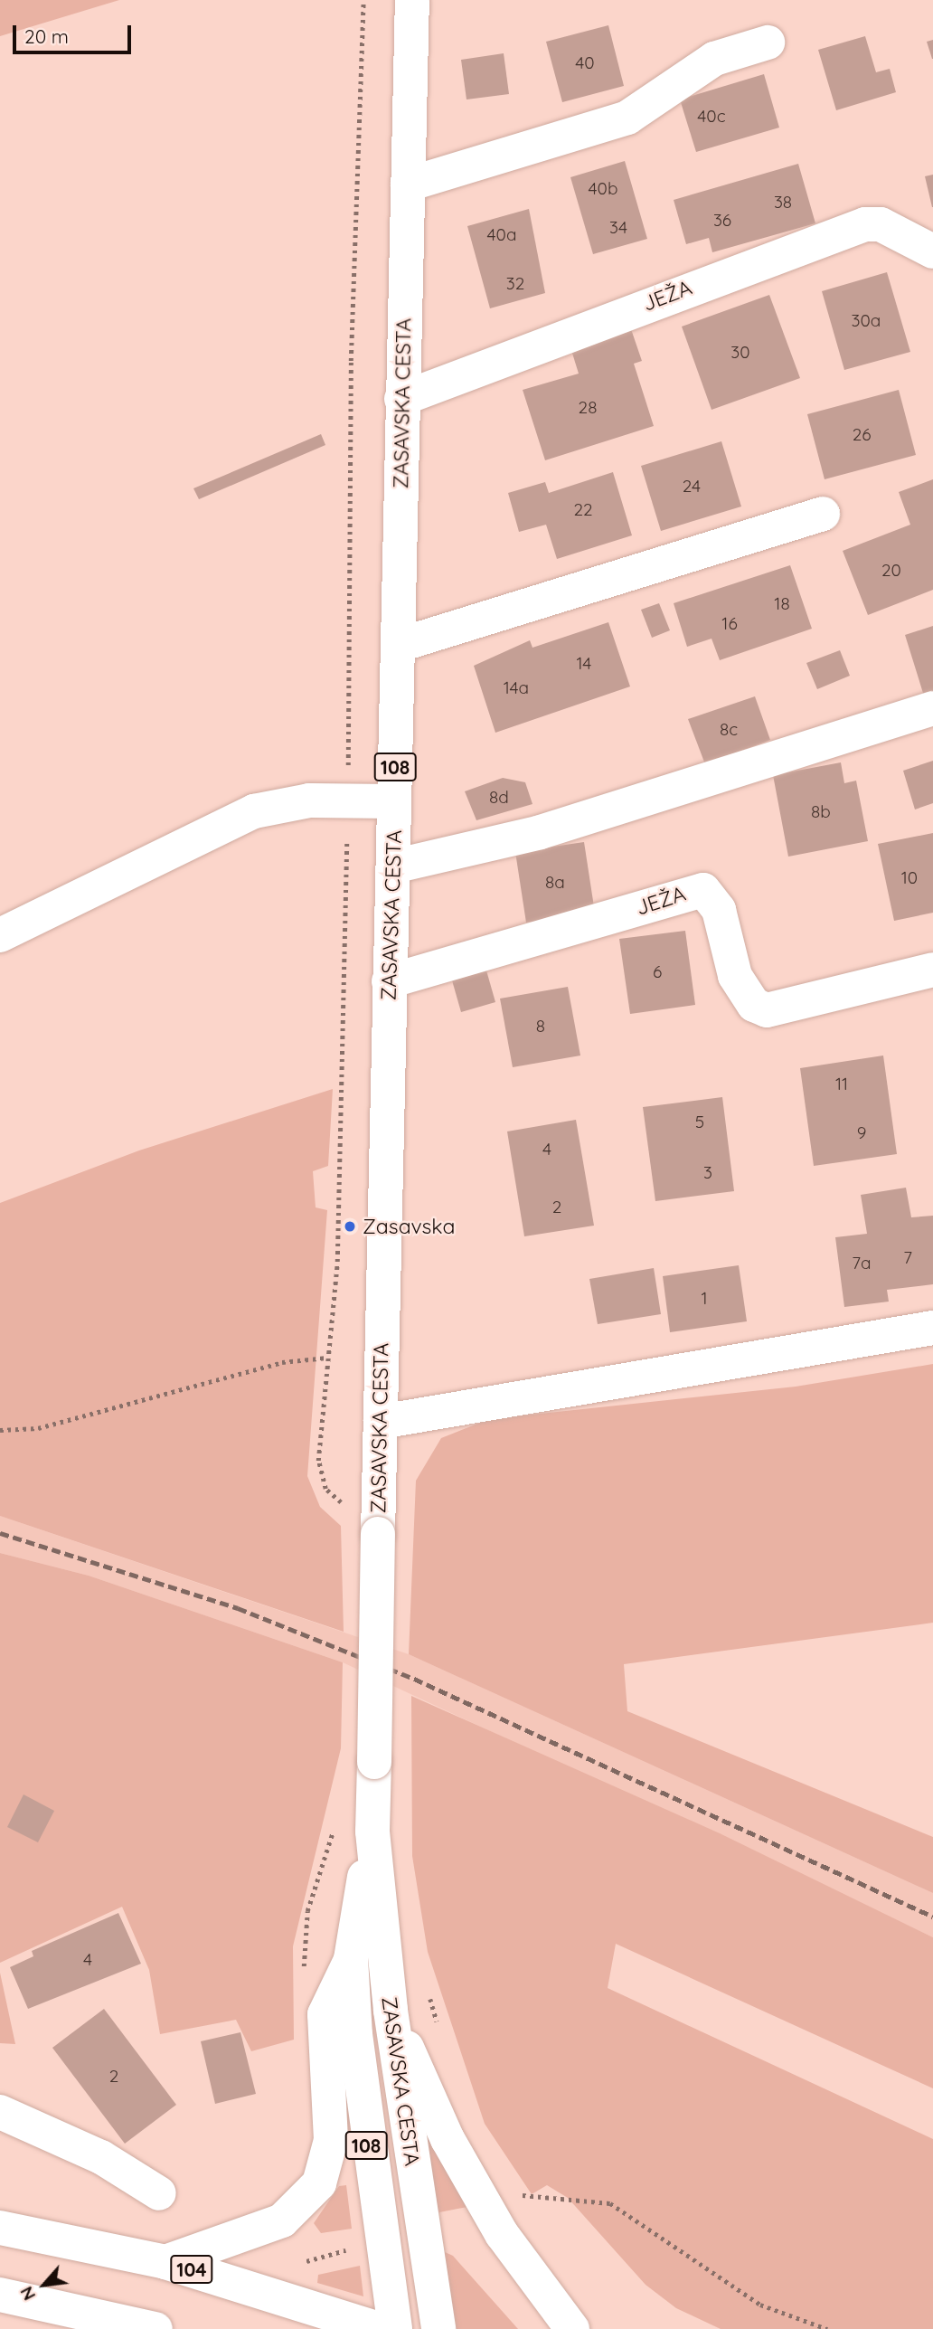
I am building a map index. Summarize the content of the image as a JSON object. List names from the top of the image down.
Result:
{
  "streets": {
    "main road": [
      "JEŽA",
      "ZASAVSKA CESTA",
      "108",
      "104"
    ]
  },
  "crossings": [
    ["JEŽA", "ZASAVSKA CESTA"]
  ],
  "places": ["Zasavska"],
  "house_numbers": [
    "40",
    "40c",
    "40b",
    "38",
    "36",
    "34",
    "40a",
    "32",
    "30a",
    "30",
    "28",
    "26",
    "24",
    "22",
    "20",
    "18",
    "16",
    "14",
    "14a",
    "8c",
    "8d",
    "8b",
    "10",
    "8a",
    "6",
    "8",
    "11",
    "5",
    "9",
    "4",
    "3",
    "2",
    "7",
    "7a",
    "1",
    "4",
    "2"
  ],
  "scale_bar": "20 m",
  "north": "bottom left"
}
